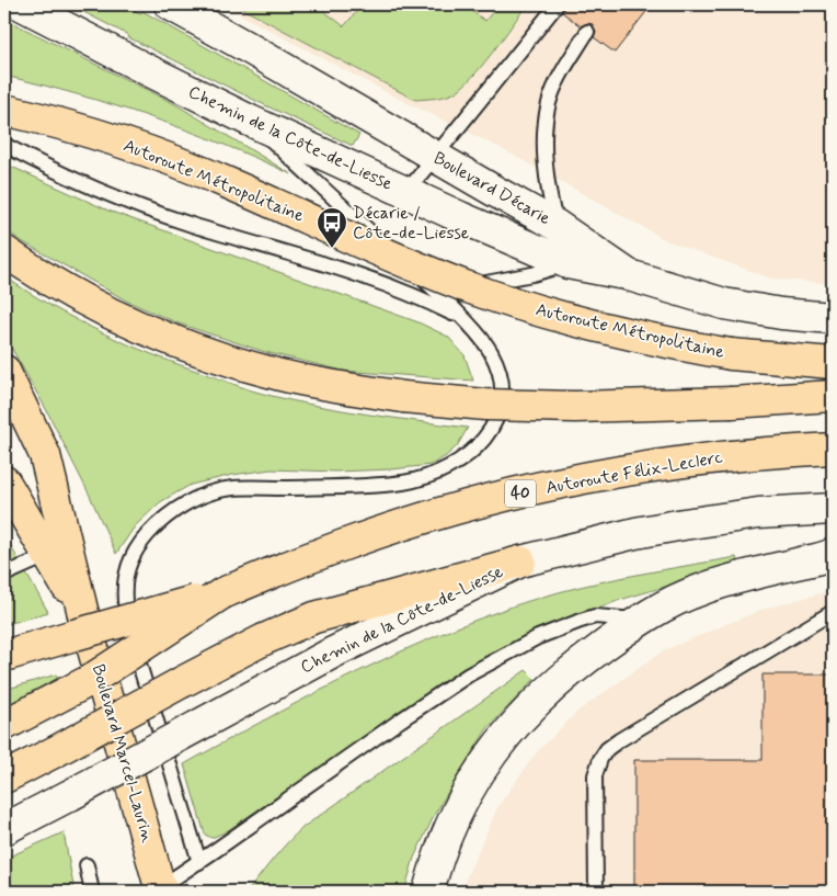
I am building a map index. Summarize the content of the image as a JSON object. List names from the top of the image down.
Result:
{
  "streets": {
    "main road": [
      "Chemin de la Côte-de-Liesse",
      "Autoroute Métropolitaine",
      "Boulevard Décarie",
      "Autoroute Félix-Leclerc",
      "40",
      "Boulevard Marcel-Laurin"
    ]
  },
  "crossings": [
    ["Chemin de la Côte-de-Liesse", "Boulevard Décarie"],
    ["Autoroute Félix-Leclerc", "40"]
  ],
  "places": {
    "bus stop": ["Décarie / Côte-de-Liesse"]
  }
}
